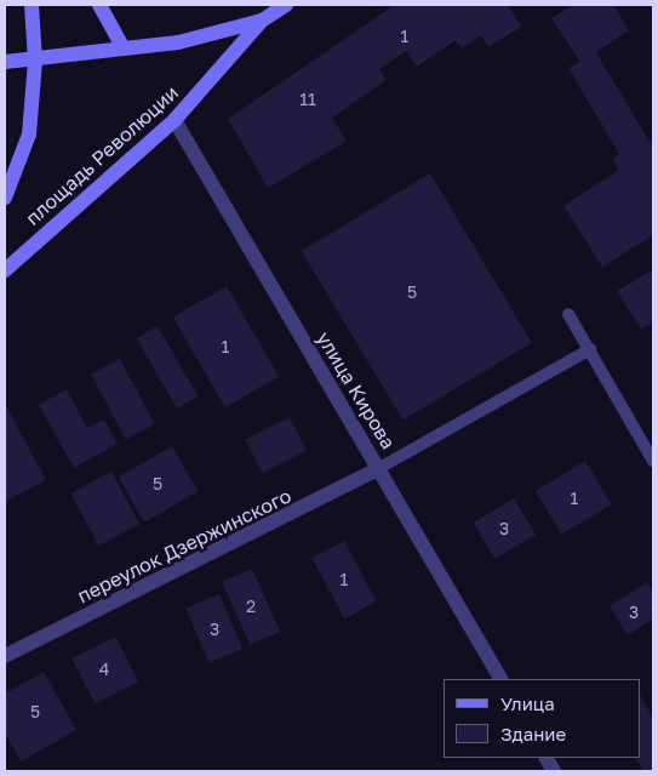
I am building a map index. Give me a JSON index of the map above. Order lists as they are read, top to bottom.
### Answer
{
  "streets": {
    "main road": ["площадь Революции"],
    "street": ["улица Кирова", "переулок Дзержинского"]
  },
  "crossings": [
    ["площадь Революции", "улица Кирова"],
    ["улица Кирова", "переулок Дзержинского"]
  ],
  "house_numbers": [
    "1",
    "11",
    "5",
    "1",
    "5",
    "1",
    "3",
    "1",
    "2",
    "3",
    "3",
    "4",
    "5"
  ],
  "legend": ["Улица", "Здание"]
}
